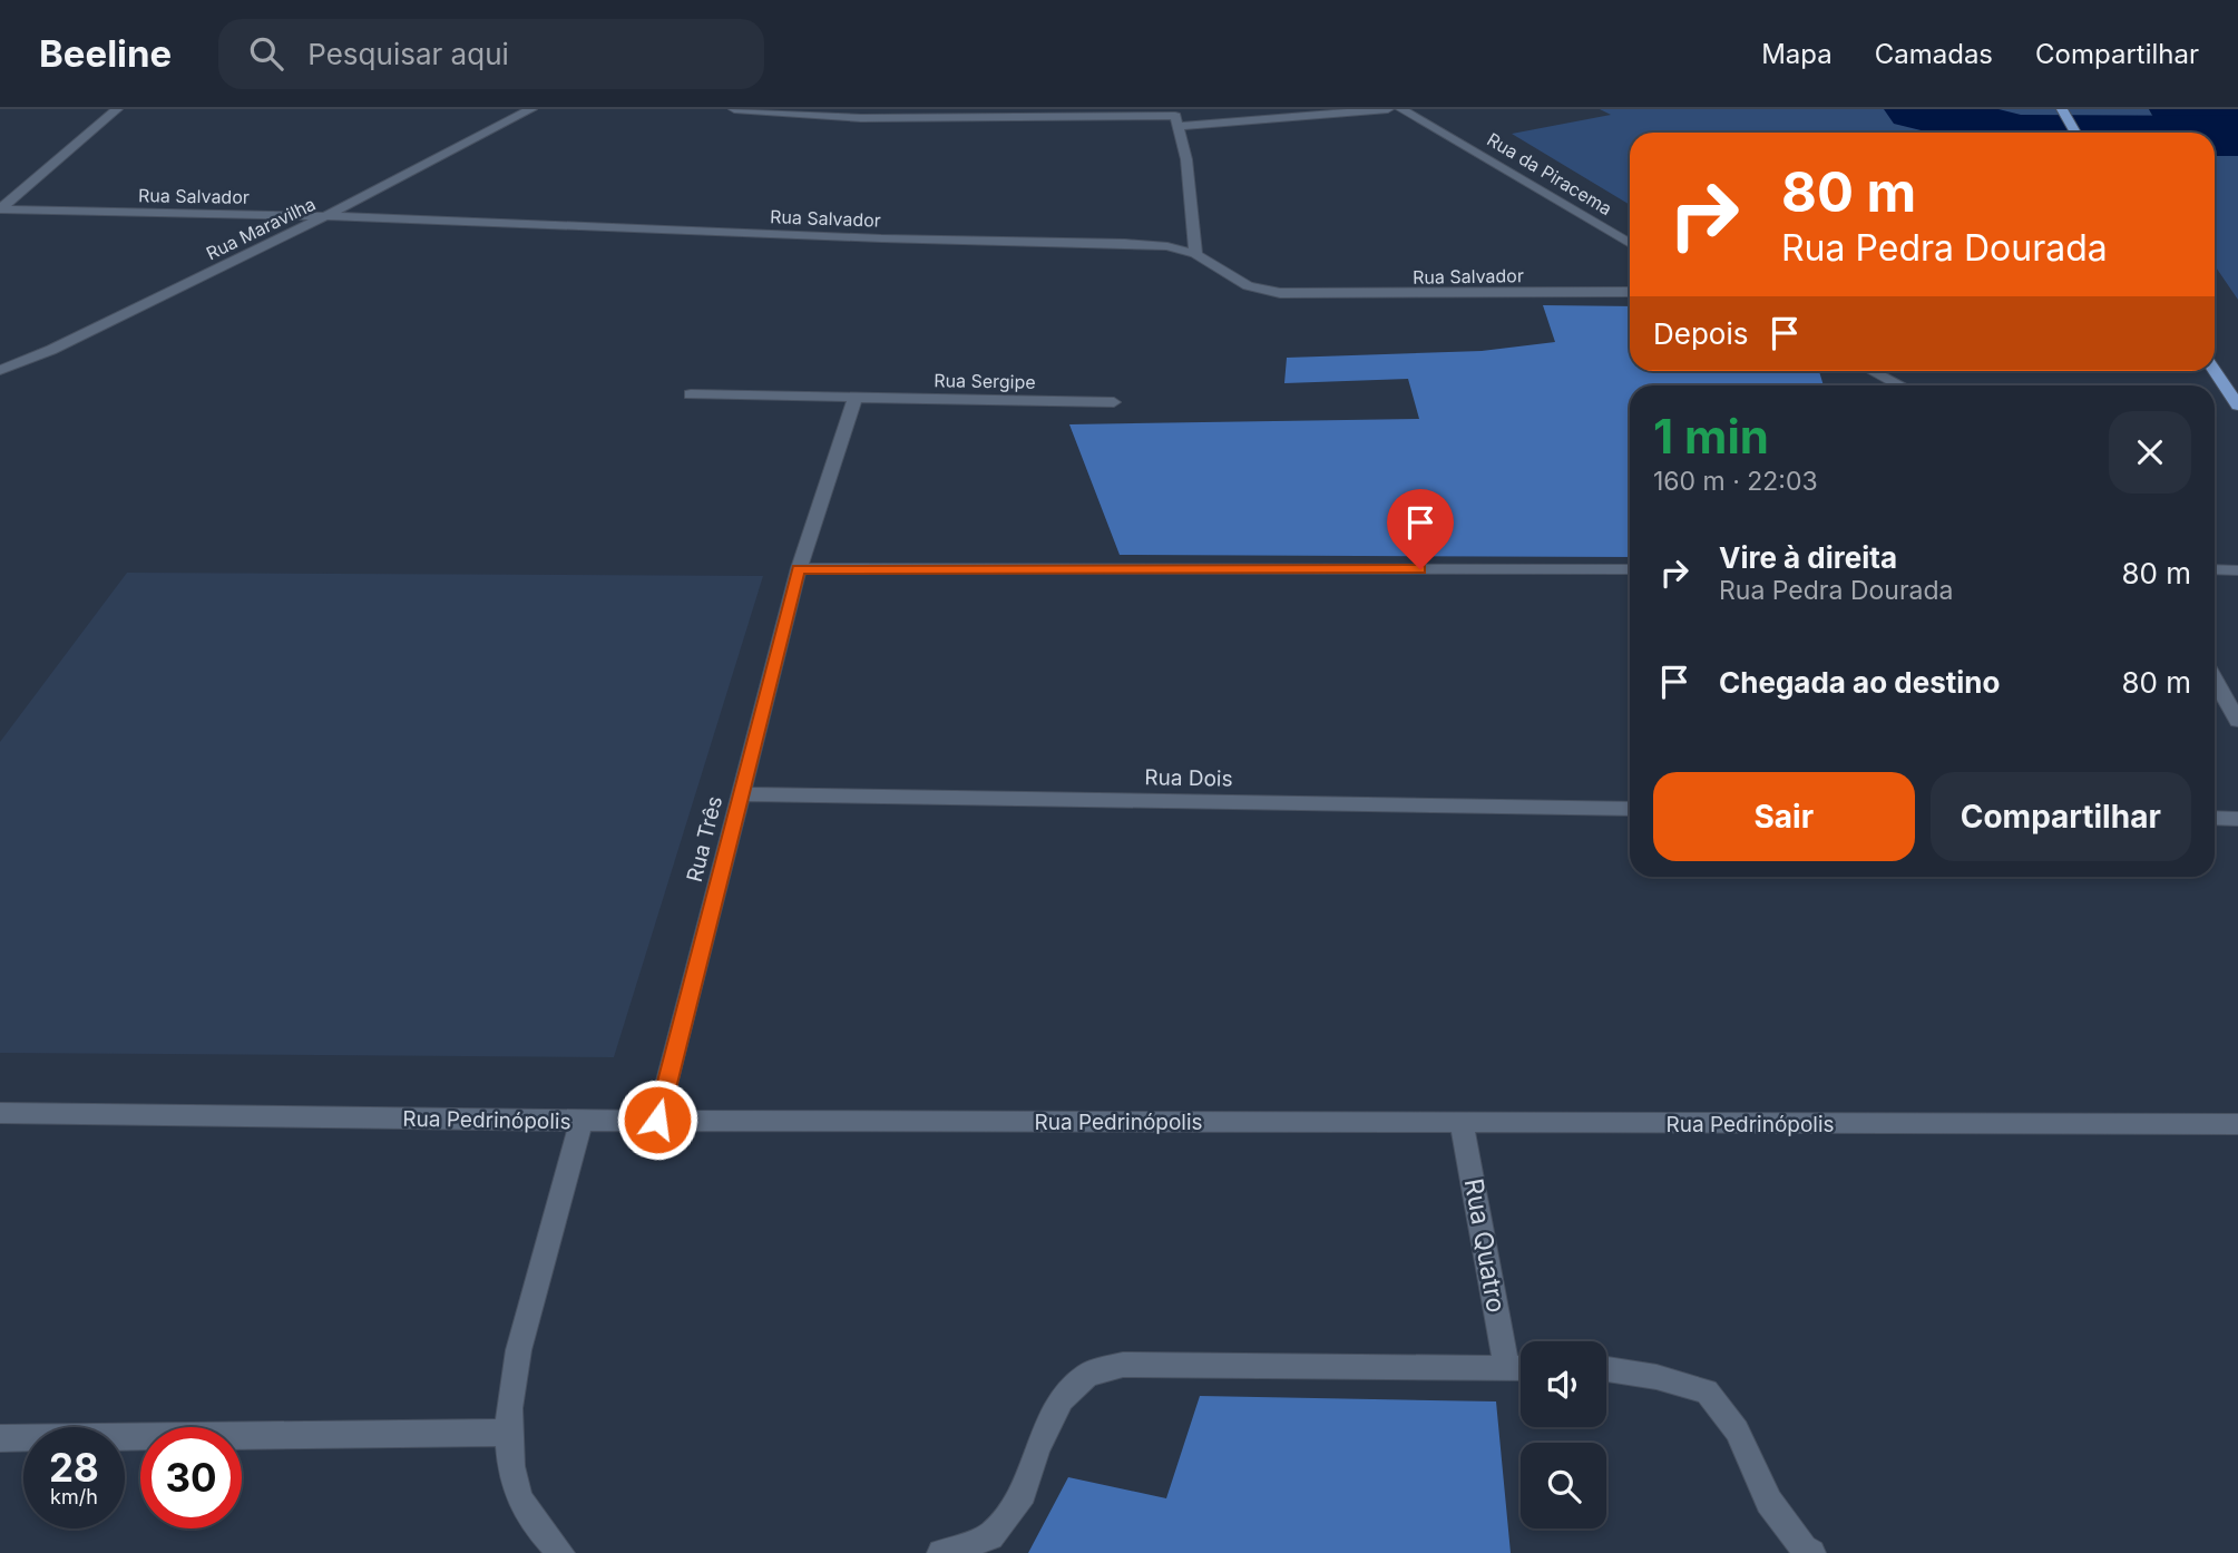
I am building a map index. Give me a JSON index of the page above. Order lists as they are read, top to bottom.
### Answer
{
  "streets": {
    "street": [
      "Rua da Piracema",
      "Rua Salvador",
      "Rua Maravilha",
      "Rua Sergipe",
      "Rua Dois",
      "Rua Três",
      "Rua Pedrinópolis",
      "Rua Quatro"
    ]
  },
  "crossings": [
    ["Rua Salvador", "Rua Maravilha"],
    ["Rua Dois", "Rua Três"],
    ["Rua Três", "Rua Pedrinópolis"],
    ["Rua Pedrinópolis", "Rua Quatro"]
  ],
  "page": {
    "header": "Beeline",
    "search": "Pesquisar aqui",
    "nav": ["Mapa", "Camadas", "Compartilhar"],
    "turn": ["80 m", "Rua Pedra Dourada"],
    "then": "Depois",
    "heading": ["1 min", "160 m · 22:03"],
    "list": [
      {
        "name": "Vire à direita",
        "note": "Rua Pedra Dourada",
        "value": "80 m"
      },
      {
        "name": "Chegada ao destino",
        "value": "80 m"
      }
    ],
    "buttons": ["Sair", "Compartilhar"],
    "speed": "28 km/h",
    "limit": "30"
  }
}
